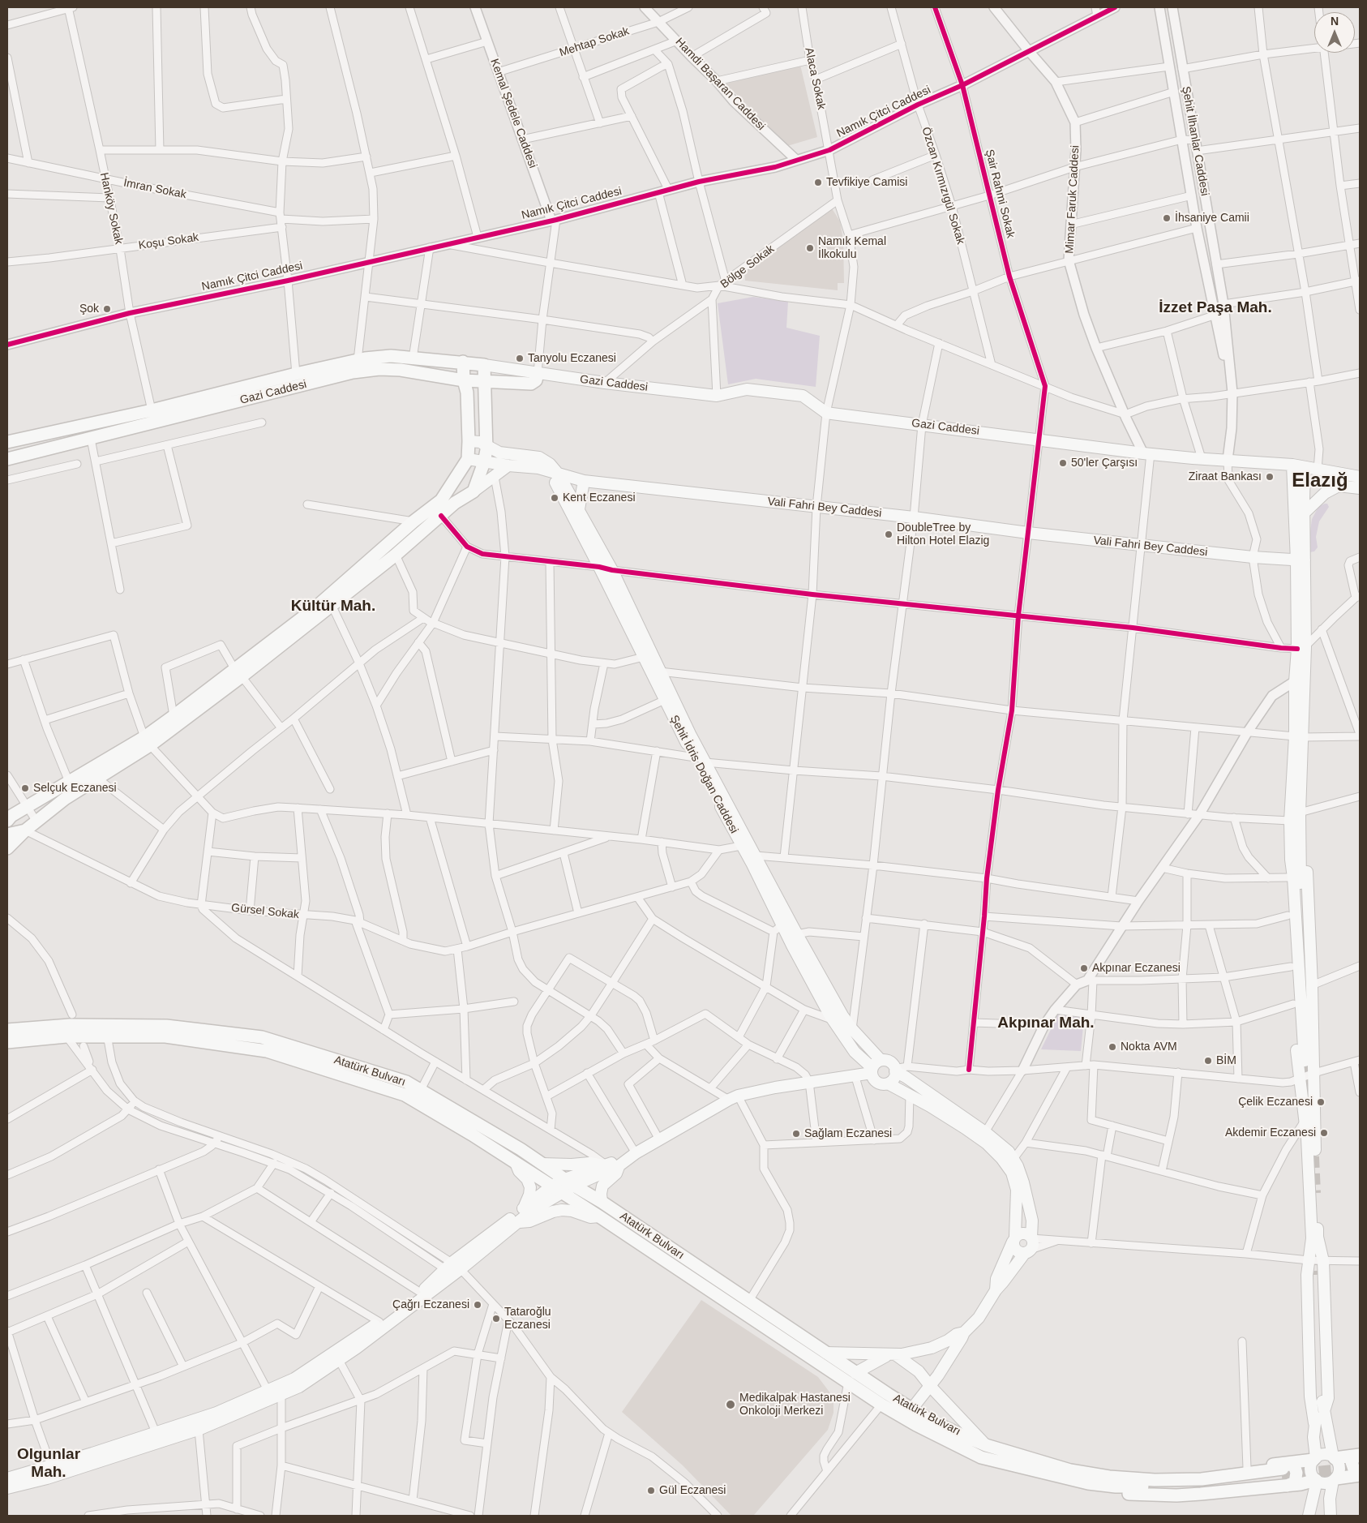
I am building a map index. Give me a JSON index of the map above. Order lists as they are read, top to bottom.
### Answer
{
  "streets": {
    "main road": [
      "Gazi Caddesi",
      "Vali Fahri Bey Caddesi",
      "Şehit İdris Doğan Caddesi",
      "Atatürk Bulvarı"
    ],
    "street": [
      "Mehtap Sokak",
      "Alaca Sokak",
      "Hamdi Başaran Caddesi",
      "Namık Çitci Caddesi",
      "Kemal Şedele Caddesi",
      "Şehit İlhanlar Caddesi",
      "Özcan Kırmızıgül Sokak",
      "İmran Sokak",
      "Şair Rahmi Sokak",
      "Mimar Faruk Caddesi",
      "Hanköy Sokak",
      "Koşu Sokak",
      "Bölge Sokak",
      "Gürsel Sokak"
    ]
  },
  "crossings": [
    ["Mehtap Sokak", "Hamdi Başaran Caddesi"],
    ["Mehtap Sokak", "Kemal Şedele Caddesi"],
    ["Alaca Sokak", "Namık Çitci Caddesi"],
    ["Alaca Sokak", "Bölge Sokak"],
    ["Alaca Sokak", "Gazi Caddesi"],
    ["Alaca Sokak", "Vali Fahri Bey Caddesi"],
    ["Hamdi Başaran Caddesi", "Namık Çitci Caddesi"],
    ["Namık Çitci Caddesi", "Kemal Şedele Caddesi"],
    ["Namık Çitci Caddesi", "Özcan Kırmızıgül Sokak"],
    ["Namık Çitci Caddesi", "Şair Rahmi Sokak"],
    ["Namık Çitci Caddesi", "Mimar Faruk Caddesi"],
    ["Namık Çitci Caddesi", "Hanköy Sokak"],
    ["İmran Sokak", "Hanköy Sokak"],
    ["Mimar Faruk Caddesi", "Gazi Caddesi"],
    ["Hanköy Sokak", "Koşu Sokak"],
    ["Hanköy Sokak", "Gazi Caddesi"],
    ["Bölge Sokak", "Gazi Caddesi"],
    ["Vali Fahri Bey Caddesi", "Şehit İdris Doğan Caddesi"]
  ],
  "districts": [
    "İzzet Paşa Mah.",
    "Elazığ",
    "Kültür Mah.",
    "Akpınar Mah.",
    "Olgunlar Mah."
  ],
  "places": [
    "Tevfikiye Camisi",
    "İhsaniye Camii",
    "Namık Kemal İlkokulu",
    "Şok",
    "Tanyolu Eczanesi",
    "50'ler Çarşısı",
    "Ziraat Bankası",
    "Kent Eczanesi",
    "DoubleTree by Hilton Hotel Elazig",
    "Selçuk Eczanesi",
    "Akpınar Eczanesi",
    "Nokta AVM",
    "BİM",
    "Çelik Eczanesi",
    "Akdemir Eczanesi",
    "Sağlam Eczanesi",
    "Çağrı Eczanesi",
    "Tataroğlu Eczanesi",
    "Medikalpak Hastanesi Onkoloji Merkezi",
    "Gül Eczanesi"
  ],
  "north": "top"
}
